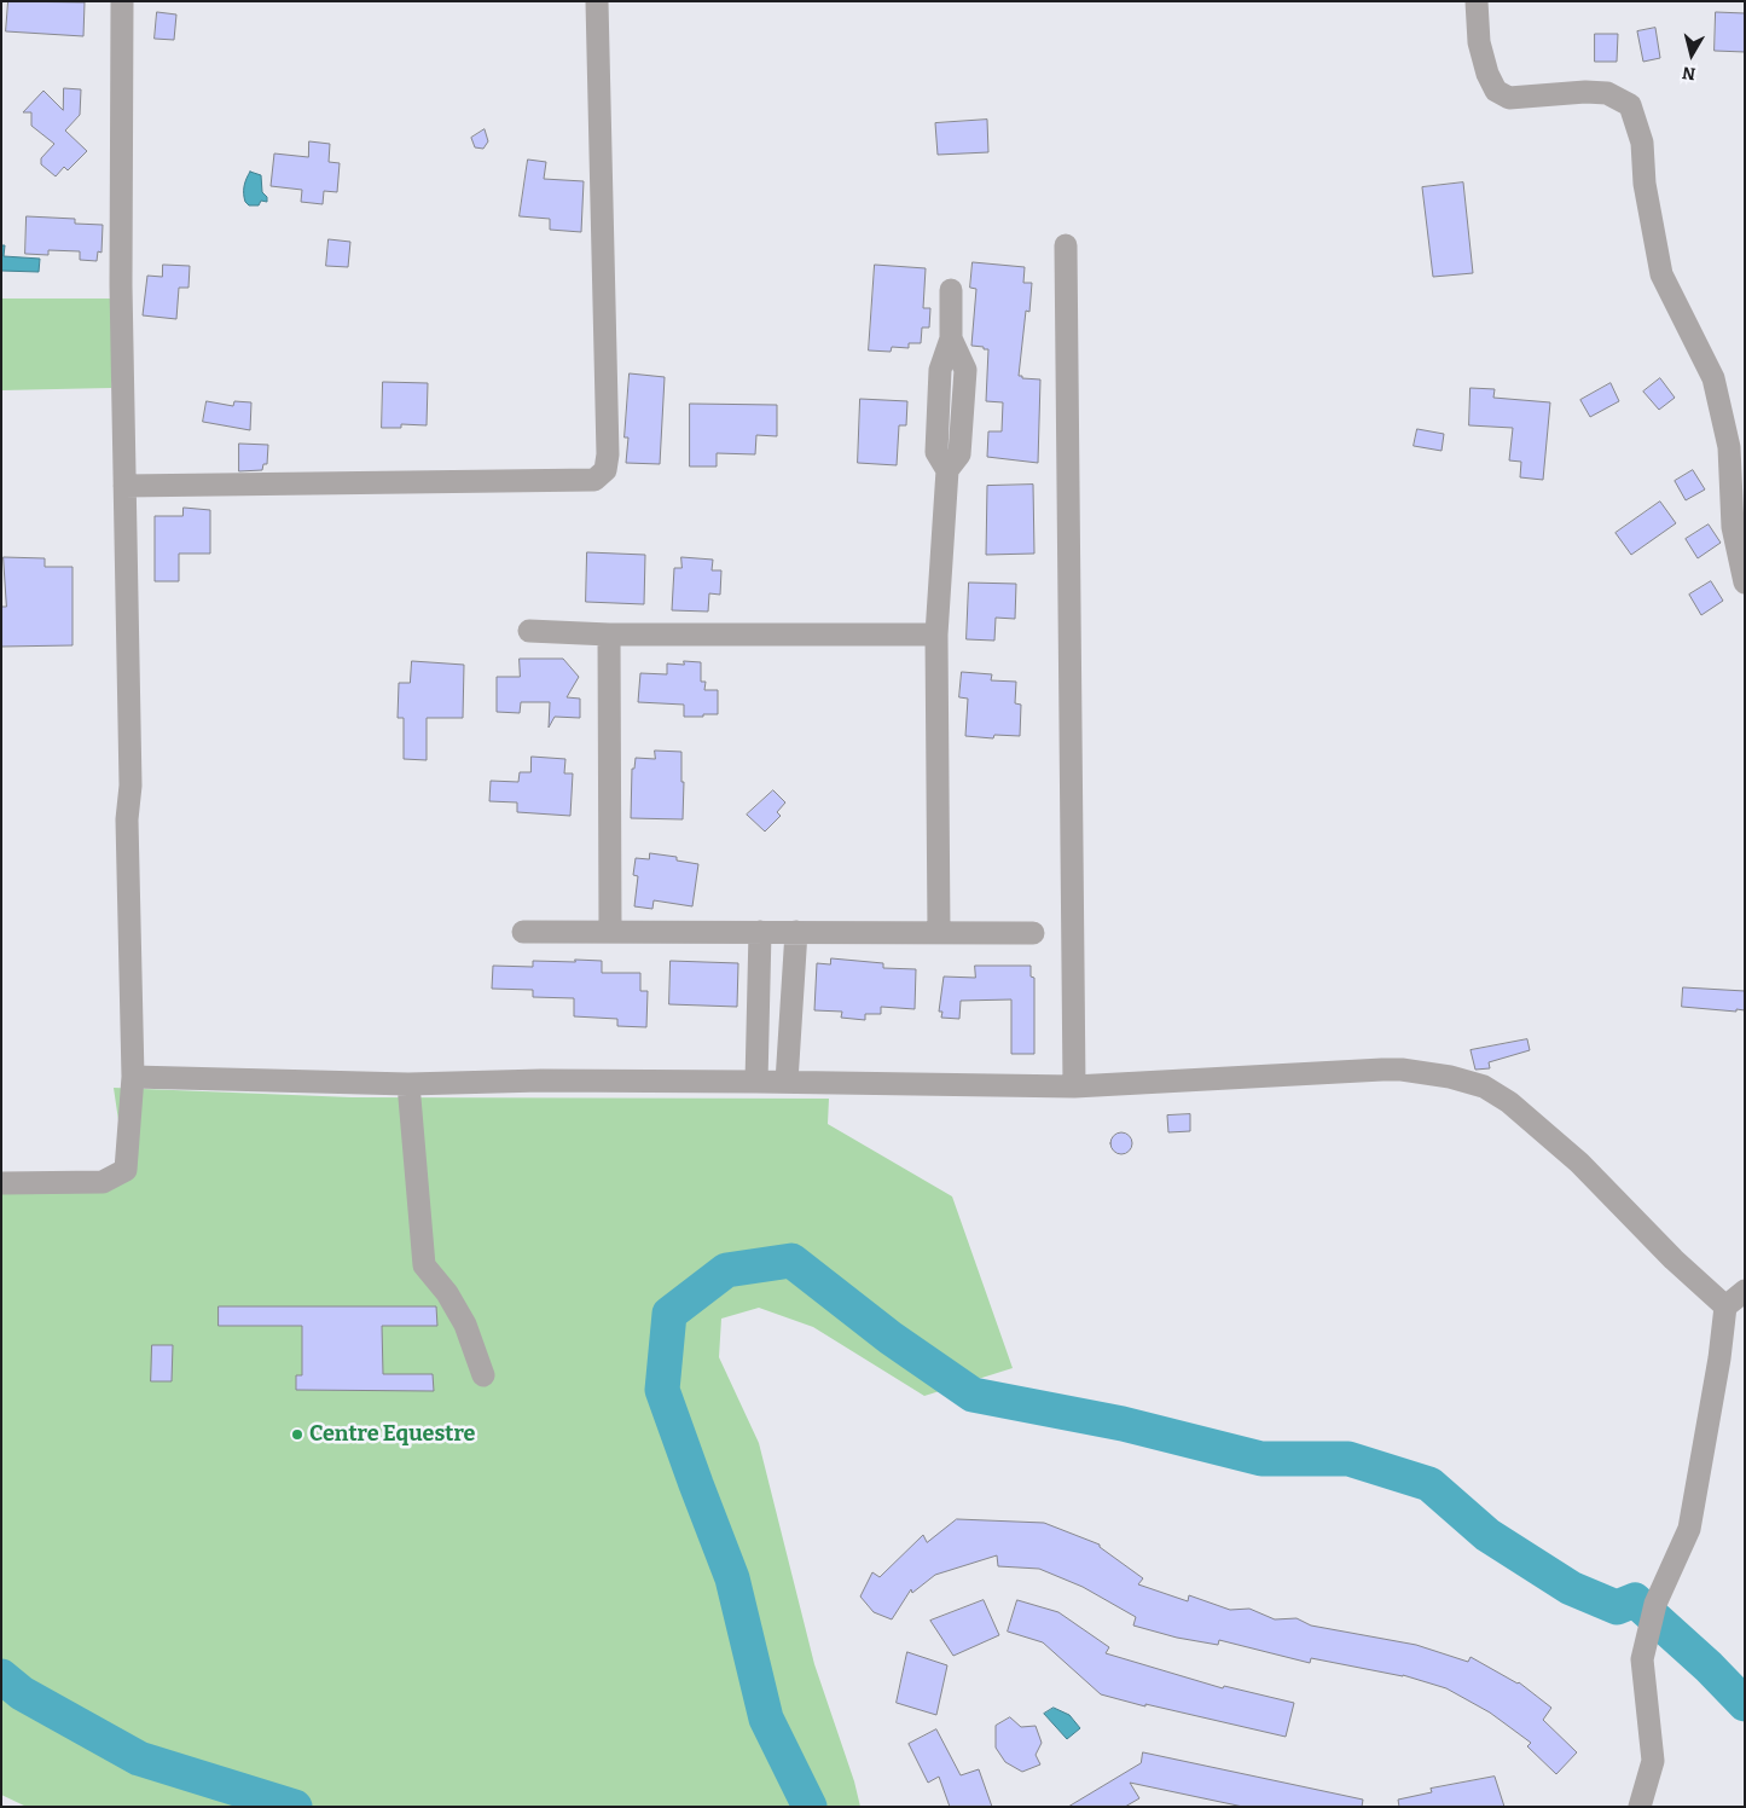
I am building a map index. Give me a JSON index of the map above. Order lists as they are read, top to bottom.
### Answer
{
  "places": ["Centre Equestre"],
  "north": "bottom"
}
